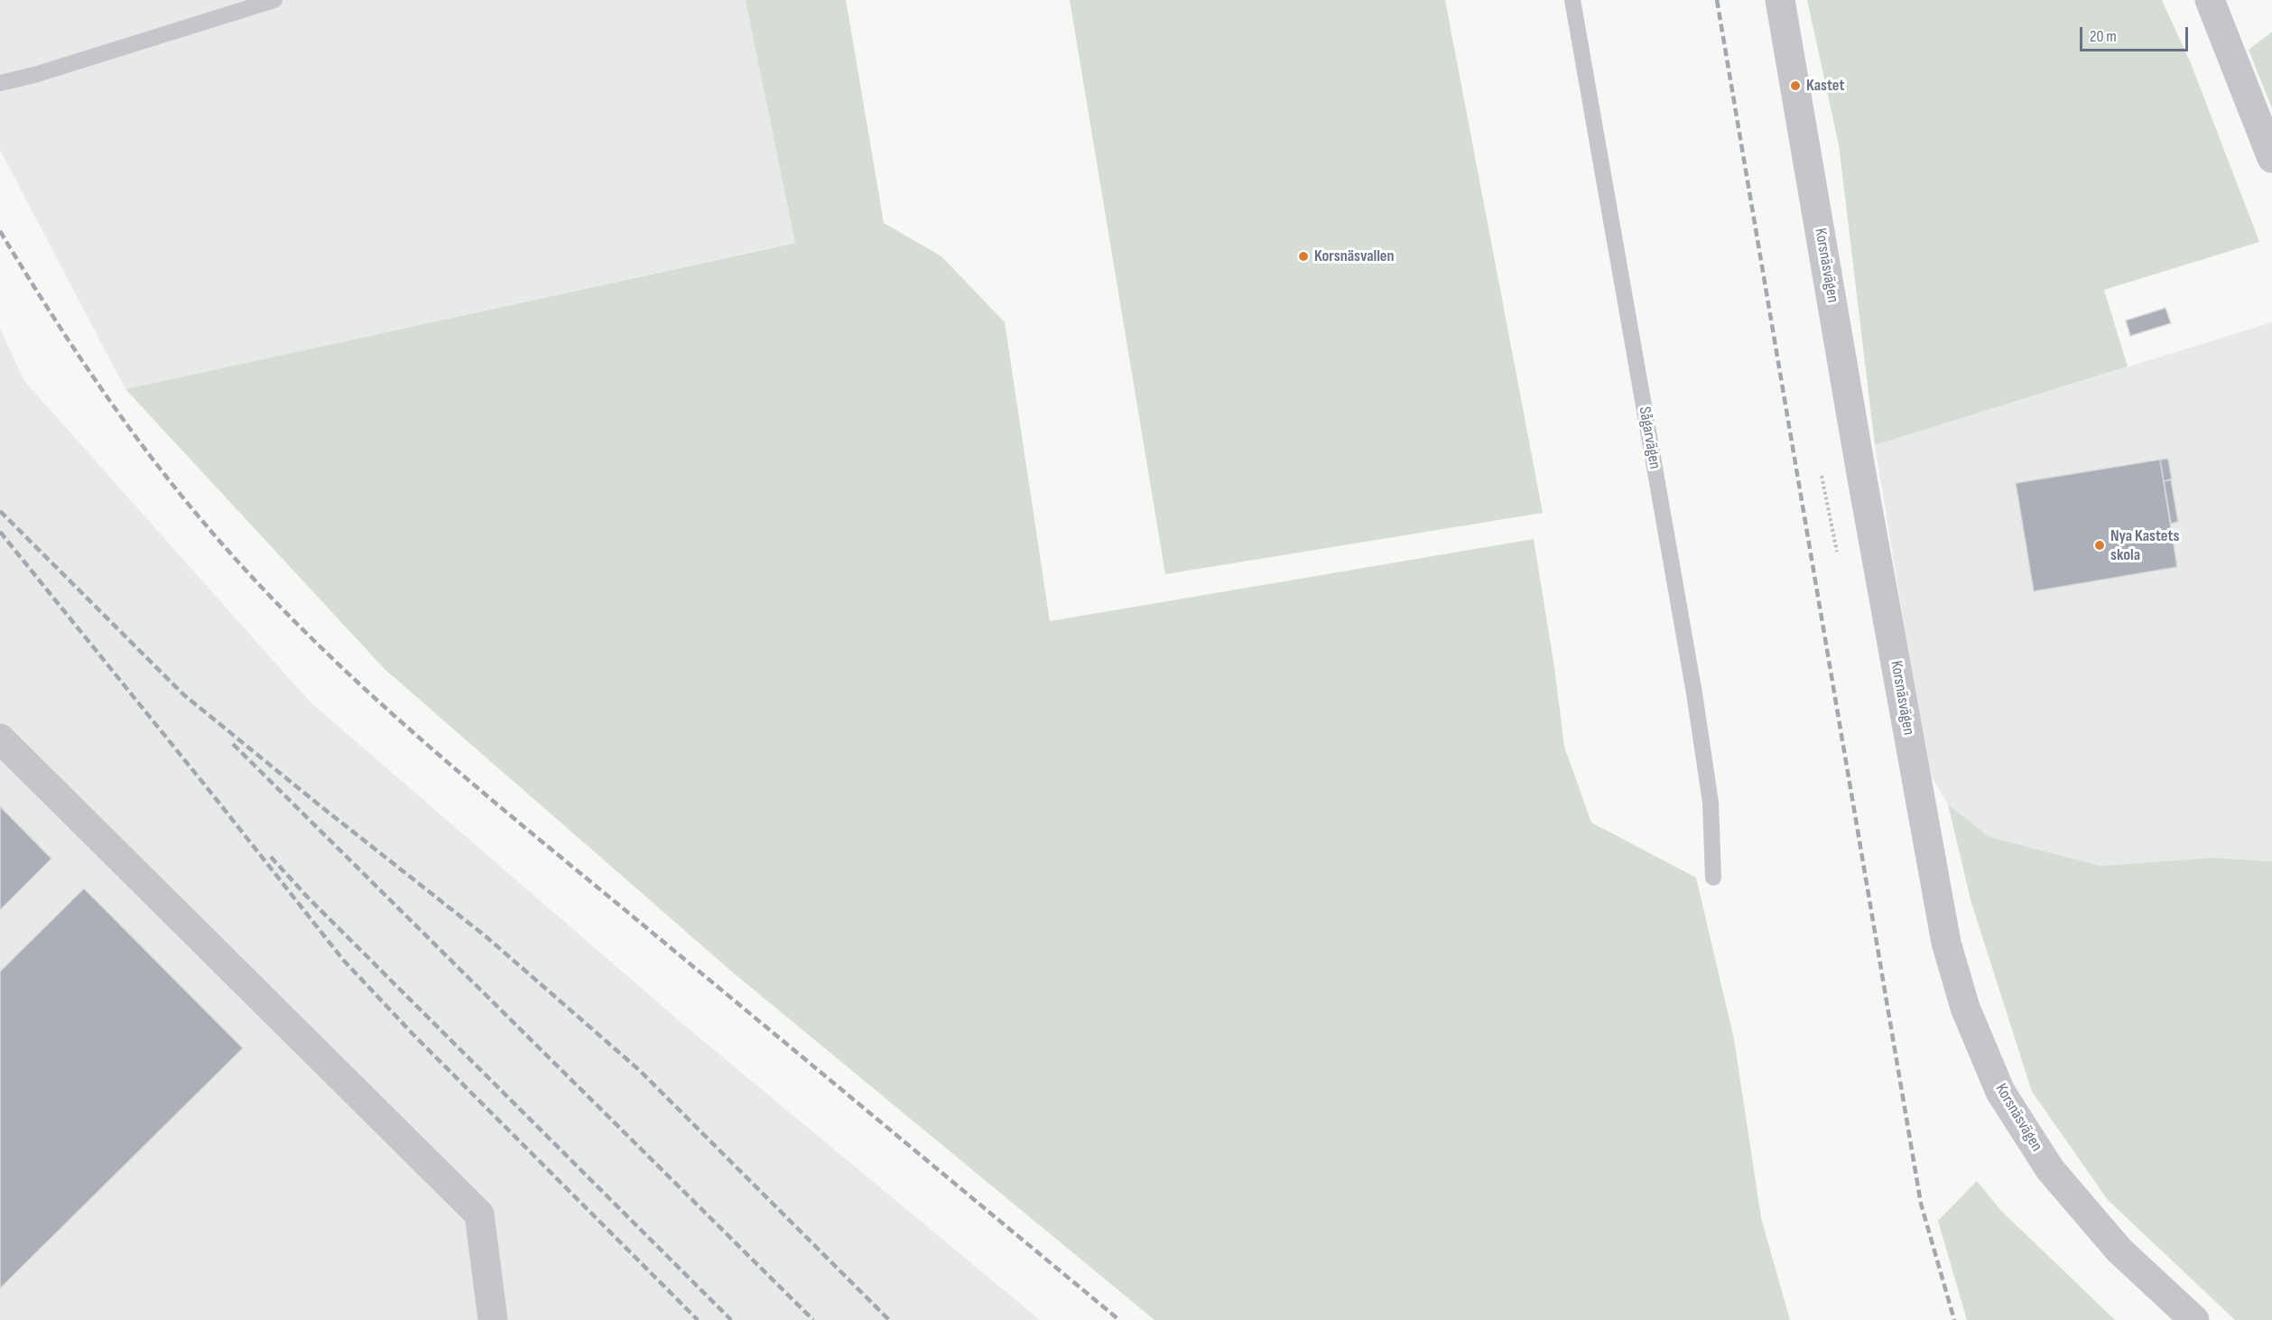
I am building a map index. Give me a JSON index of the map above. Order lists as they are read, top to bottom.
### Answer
{
  "streets": {
    "street": ["Korsnäsvägen"],
    "lane": ["Sågarvägen"]
  },
  "places": ["Kastet", "Korsnäsvallen", "Nya Kastets skola"],
  "scale_bar": "20 m"
}
